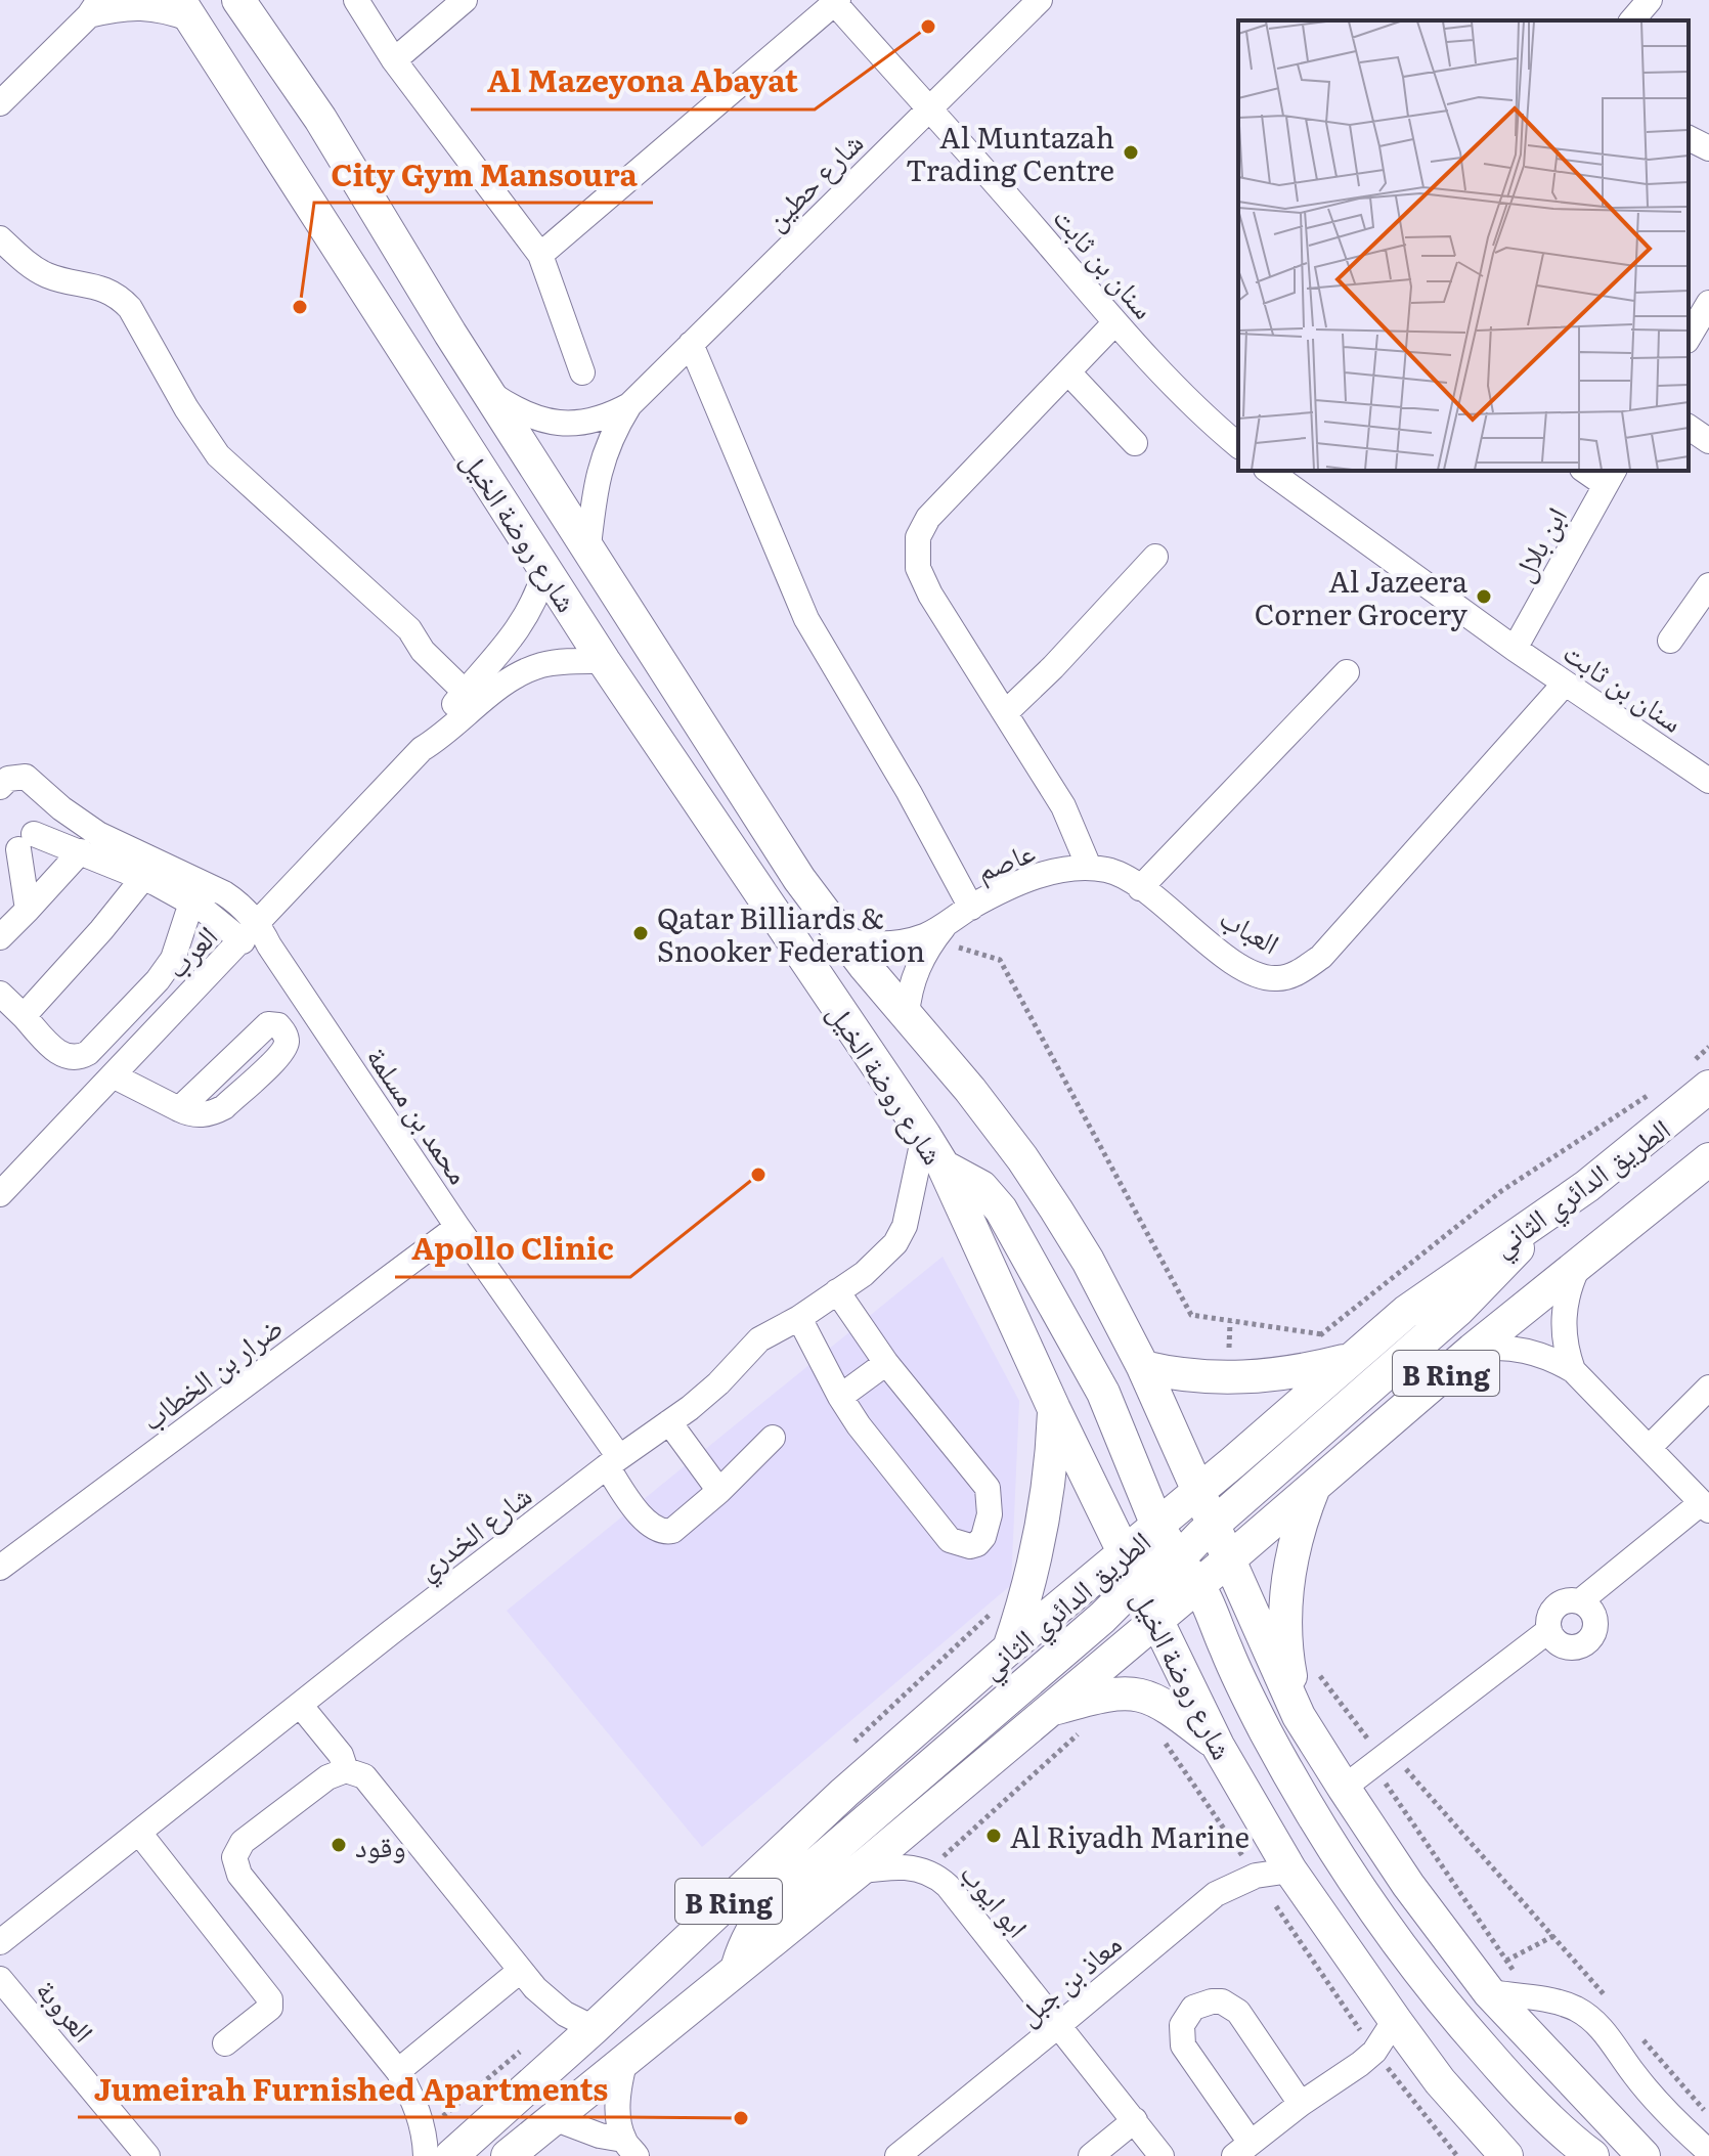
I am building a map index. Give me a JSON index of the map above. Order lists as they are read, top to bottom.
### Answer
{
  "streets": {
    "main road": ["شارع روضة الخيل", "الطريق الدائري الثاني", "B Ring"],
    "street": [
      "شارع حطين",
      "سنان بن ثابت",
      "ابن بلال",
      "عاصم",
      "العباب",
      "العرب",
      "محمد بن مسلمة",
      "ضرار بن الخطاب",
      "شارع الخدري",
      "ابو ايوب",
      "معاذ بن جبل",
      "العروبة"
    ]
  },
  "crossings": [
    ["شارع حطين", "سنان بن ثابت"],
    ["شارع حطين", "شارع روضة الخيل"],
    ["سنان بن ثابت", "ابن بلال"],
    ["سنان بن ثابت", "العباب"],
    ["شارع روضة الخيل", "عاصم"],
    ["شارع روضة الخيل", "العرب"],
    ["شارع روضة الخيل", "الطريق الدائري الثاني"],
    ["شارع روضة الخيل", "شارع الخدري"],
    ["شارع روضة الخيل", "معاذ بن جبل"],
    ["عاصم", "العباب"],
    ["العرب", "محمد بن مسلمة"],
    ["محمد بن مسلمة", "ضرار بن الخطاب"],
    ["محمد بن مسلمة", "شارع الخدري"],
    ["الطريق الدائري الثاني", "ابو ايوب"],
    ["ابو ايوب", "معاذ بن جبل"]
  ],
  "places": [
    "Al Mazeyona Abayat",
    "Al Muntazah Trading Centre",
    "City Gym Mansoura",
    "Al Jazeera Corner Grocery",
    "Qatar Billiards & Snooker Federation",
    "Apollo Clinic",
    "Al Riyadh Marine",
    "وقود",
    "Jumeirah Furnished Apartments"
  ]
}
